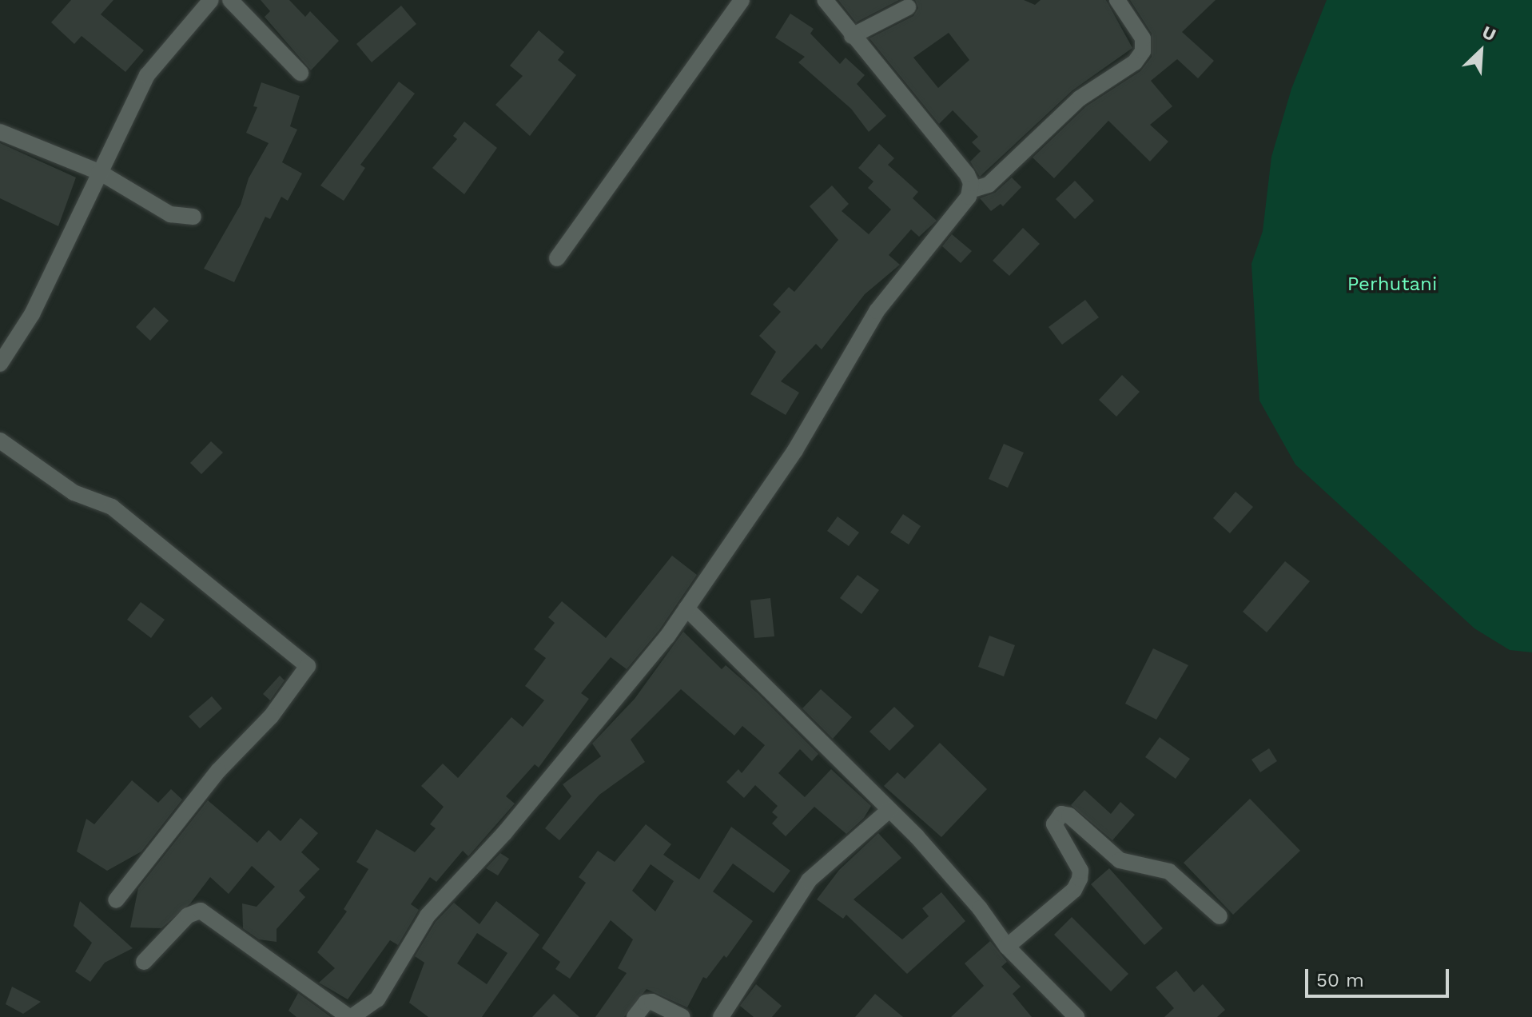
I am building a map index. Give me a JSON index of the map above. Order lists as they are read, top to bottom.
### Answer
{
  "parks": ["Perhutani"],
  "scale_bar": "50 m",
  "north": "top right"
}
